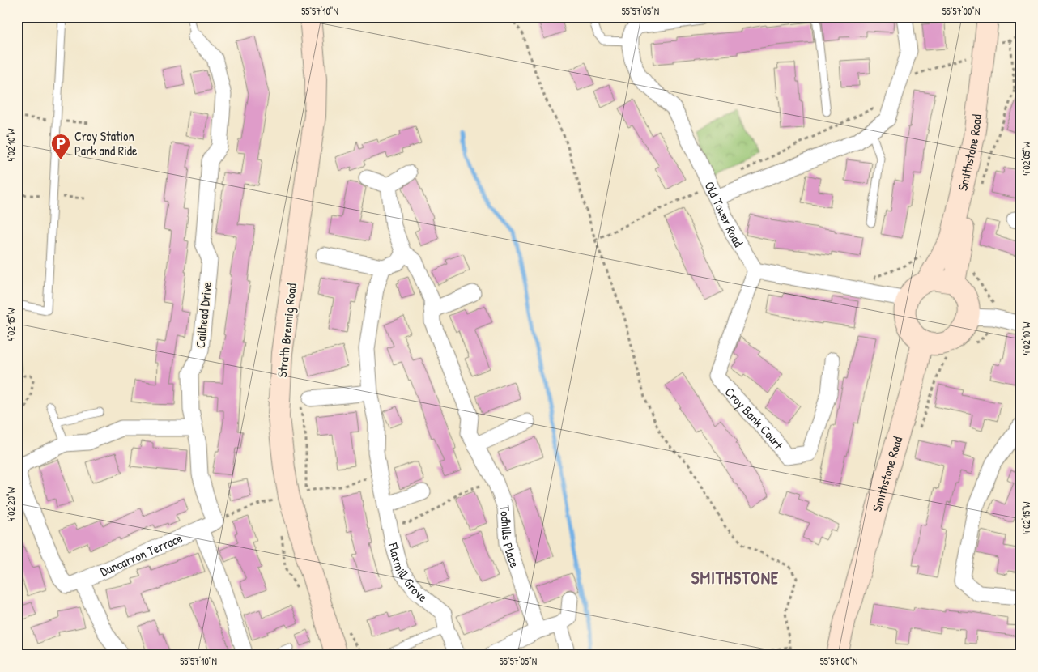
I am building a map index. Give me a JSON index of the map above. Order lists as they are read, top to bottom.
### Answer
{
  "streets": {
    "street": [
      "Smithstone Road",
      "Old Tower Road",
      "Cailhead Drive",
      "Strath Brennig Road",
      "Croy Bank Court",
      "Todhills Place",
      "Duncarron Terrace",
      "Flaxmill Grove"
    ]
  },
  "crossings": [
    ["Old Tower Road", "Croy Bank Court"]
  ],
  "districts": ["SMITHSTONE"],
  "places": {
    "parking": ["Croy Station Park and Ride"]
  },
  "coordinates": [
    "55°57'10\"N",
    "55°57'05\"N",
    "55°57'00\"N",
    "4°02'10\"W",
    "4°02'05\"W",
    "4°02'15\"W",
    "4°02'20\"W"
  ]
}
